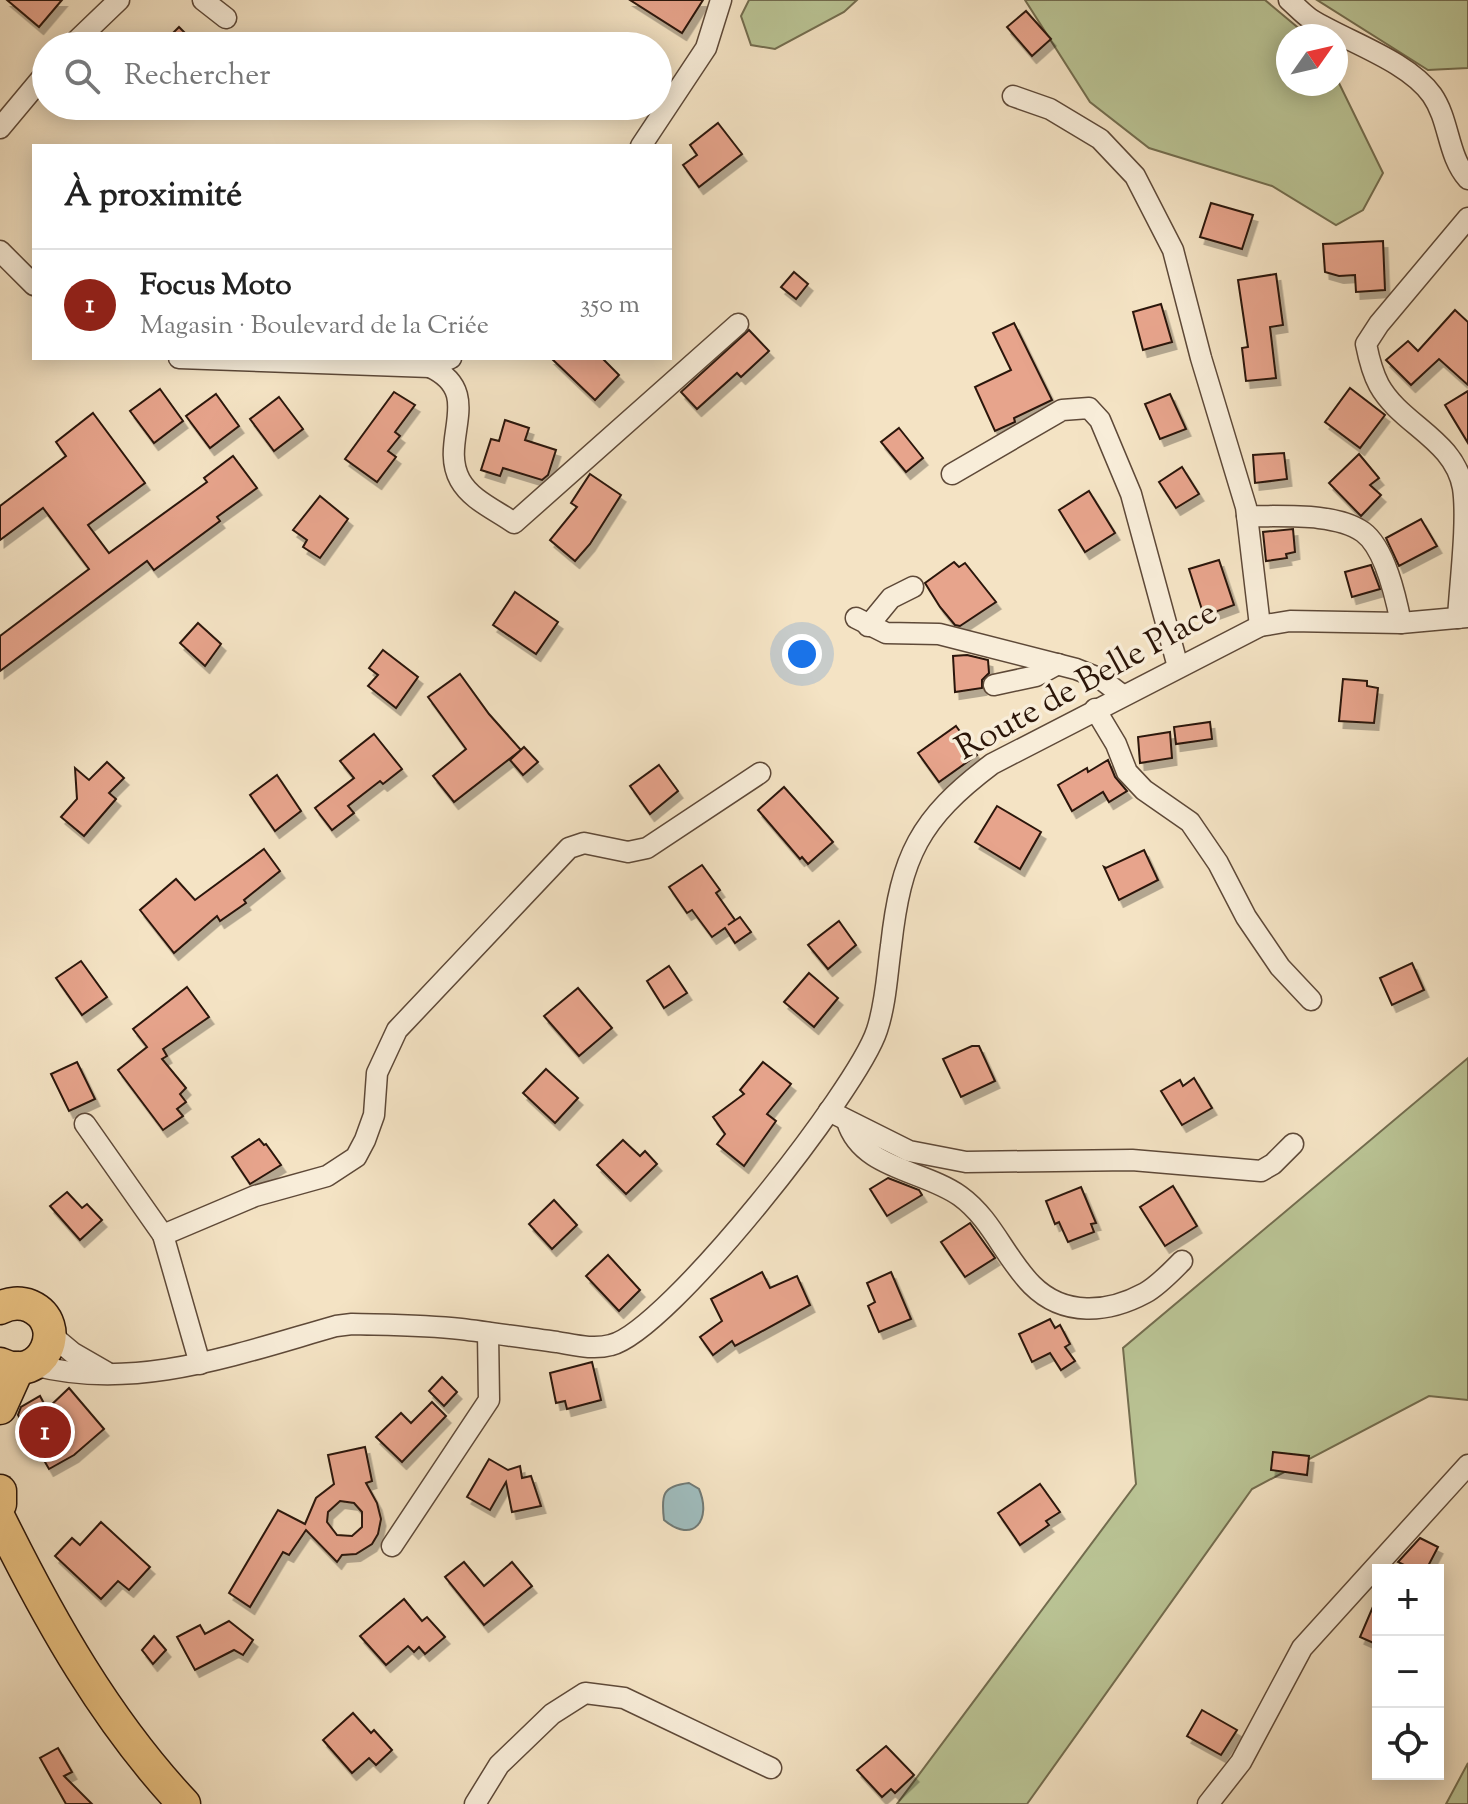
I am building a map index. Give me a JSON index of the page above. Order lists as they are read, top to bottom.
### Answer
{
  "streets": {
    "street": ["Route de Belle Place"]
  },
  "north": "top right",
  "page": {
    "search": "Rechercher",
    "heading": "À proximité",
    "list": [
      {
        "mark": "1",
        "name": "Focus Moto",
        "note": "Magasin · Boulevard de la Criée",
        "value": "350 m"
      }
    ],
    "pins": "1",
    "map_buttons": ["+", "−"]
  }
}
